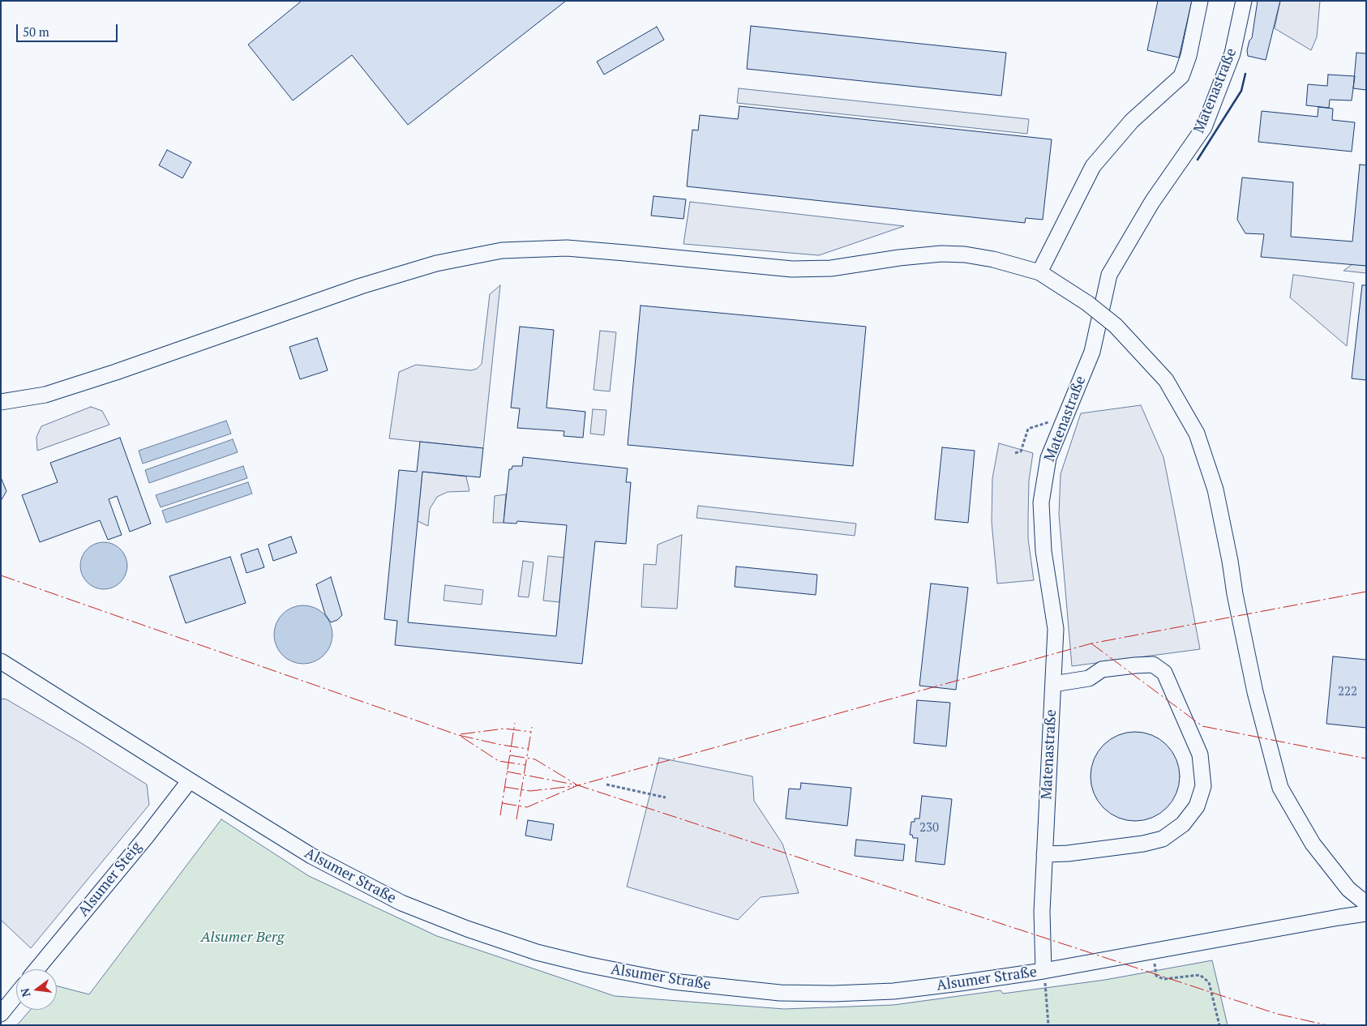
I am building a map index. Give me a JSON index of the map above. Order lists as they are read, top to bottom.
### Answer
{
  "streets": {
    "street": ["Matenastraße", "Alsumer Straße", "Alsumer Steig"]
  },
  "crossings": [
    ["Matenastraße", "Alsumer Straße"],
    ["Alsumer Straße", "Alsumer Steig"]
  ],
  "parks": ["Alsumer Berg"],
  "house_numbers": ["222", "230"],
  "scale_bar": "50 m",
  "north": "left"
}
